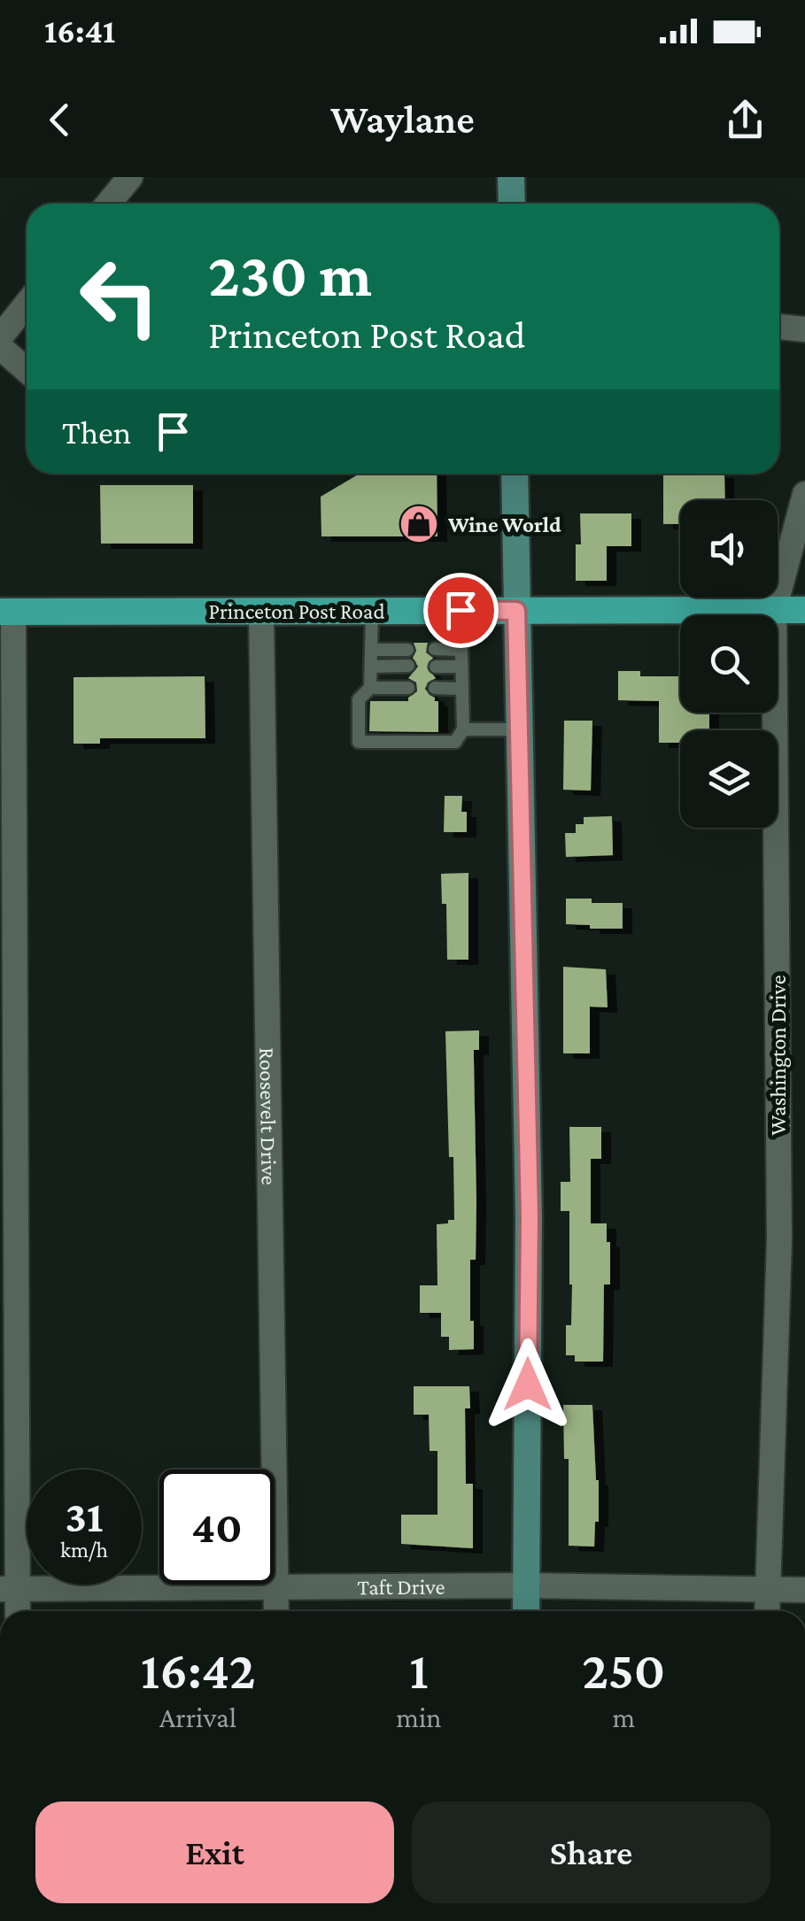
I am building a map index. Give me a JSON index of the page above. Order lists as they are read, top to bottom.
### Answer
{
  "streets": {
    "main road": ["Princeton Post Road"],
    "street": ["Washington Drive", "Roosevelt Drive", "Taft Drive"]
  },
  "crossings": [
    ["Princeton Post Road", "Washington Drive"],
    ["Princeton Post Road", "Roosevelt Drive"],
    ["Washington Drive", "Taft Drive"],
    ["Roosevelt Drive", "Taft Drive"]
  ],
  "places": {
    "shop": ["Wine World"]
  },
  "page": {
    "status": "16:41",
    "header": "Waylane",
    "turn": ["230 m", "Princeton Post Road"],
    "then": "Then",
    "speed": "31 km/h",
    "limit": "40",
    "eta": [
      "16:42",
      "Arrival",
      "1",
      "min",
      "250",
      "m"
    ],
    "buttons": ["Exit", "Share"]
  }
}
